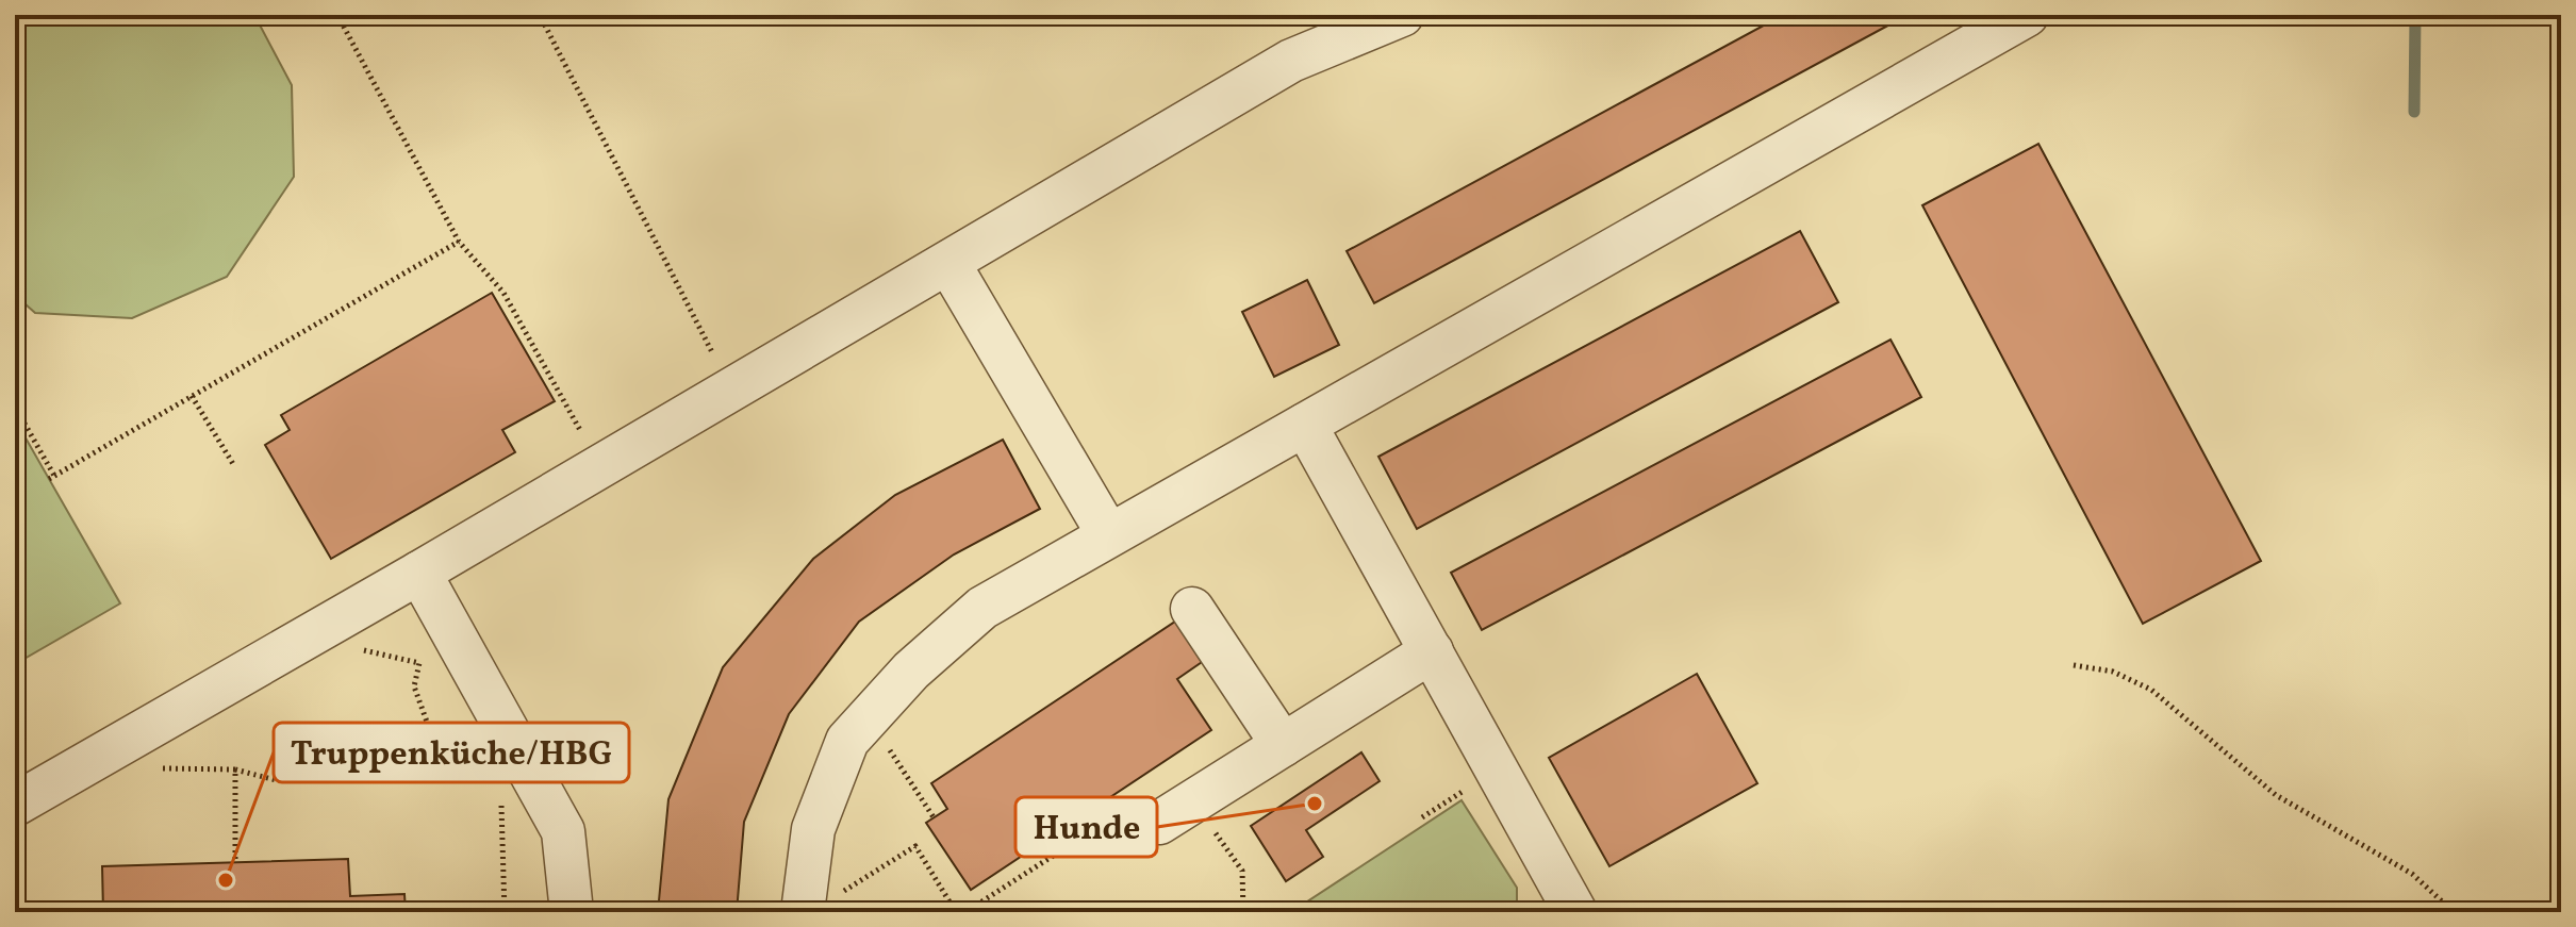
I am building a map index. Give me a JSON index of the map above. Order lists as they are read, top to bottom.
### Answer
{
  "places": ["Hunde", "Truppenküche/HBG"]
}
